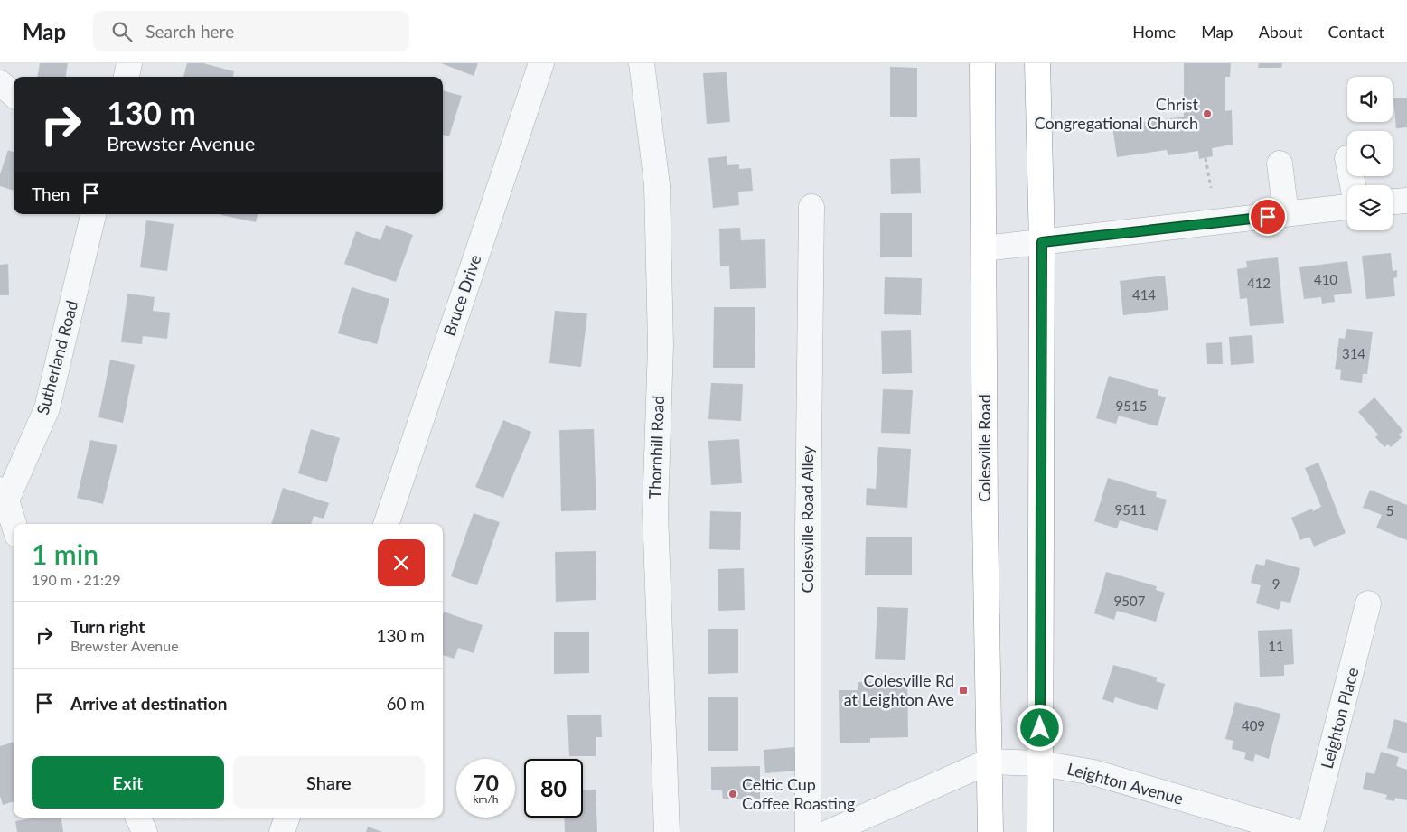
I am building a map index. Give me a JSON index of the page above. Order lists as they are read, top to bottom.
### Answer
{
  "streets": {
    "highway": ["Colesville Road"],
    "street": [
      "Bruce Drive",
      "Sutherland Road",
      "Thornhill Road",
      "Colesville Road Alley",
      "Leighton Place",
      "Leighton Avenue"
    ]
  },
  "crossings": [
    ["Colesville Road", "Leighton Avenue"]
  ],
  "places": {
    "other": ["Christ Congregational Church", "Celtic Cup Coffee Roasting"],
    "transit": ["Colesville Rd at Leighton Ave"]
  },
  "house_numbers": [
    "410",
    "412",
    "414",
    "314",
    "9515",
    "9511",
    "5",
    "9",
    "9507",
    "11",
    "409"
  ],
  "page": {
    "header": "Map",
    "search": "Search here",
    "nav": [
      "Home",
      "Map",
      "About",
      "Contact"
    ],
    "turn": ["130 m", "Brewster Avenue"],
    "then": "Then",
    "heading": ["1 min", "190 m · 21:29"],
    "list": [
      {
        "name": "Turn right",
        "note": "Brewster Avenue",
        "value": "130 m"
      },
      {
        "name": "Arrive at destination",
        "value": "60 m"
      }
    ],
    "buttons": ["Exit", "Share"],
    "speed": "70 km/h",
    "limit": "80"
  }
}
